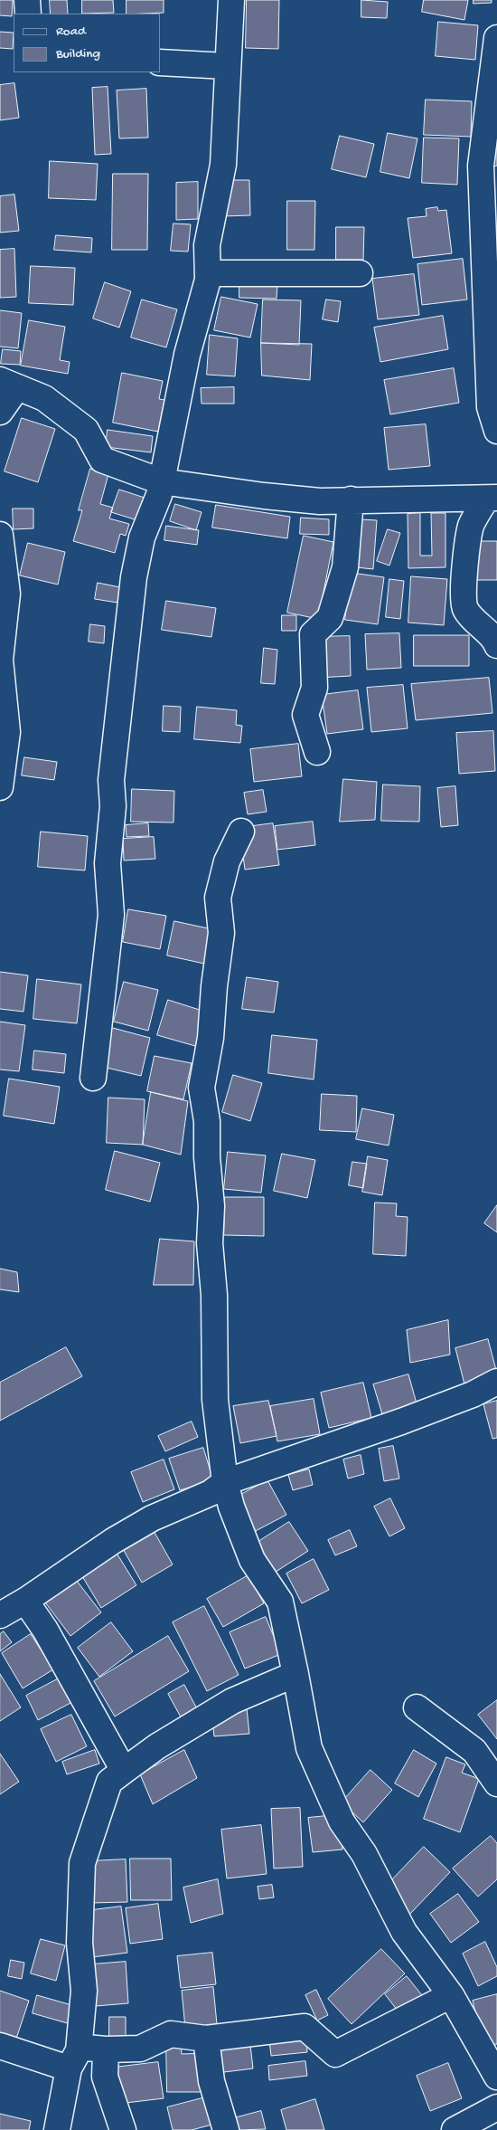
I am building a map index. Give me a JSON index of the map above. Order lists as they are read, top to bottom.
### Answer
{
  "legend": ["Road", "Building"]
}
